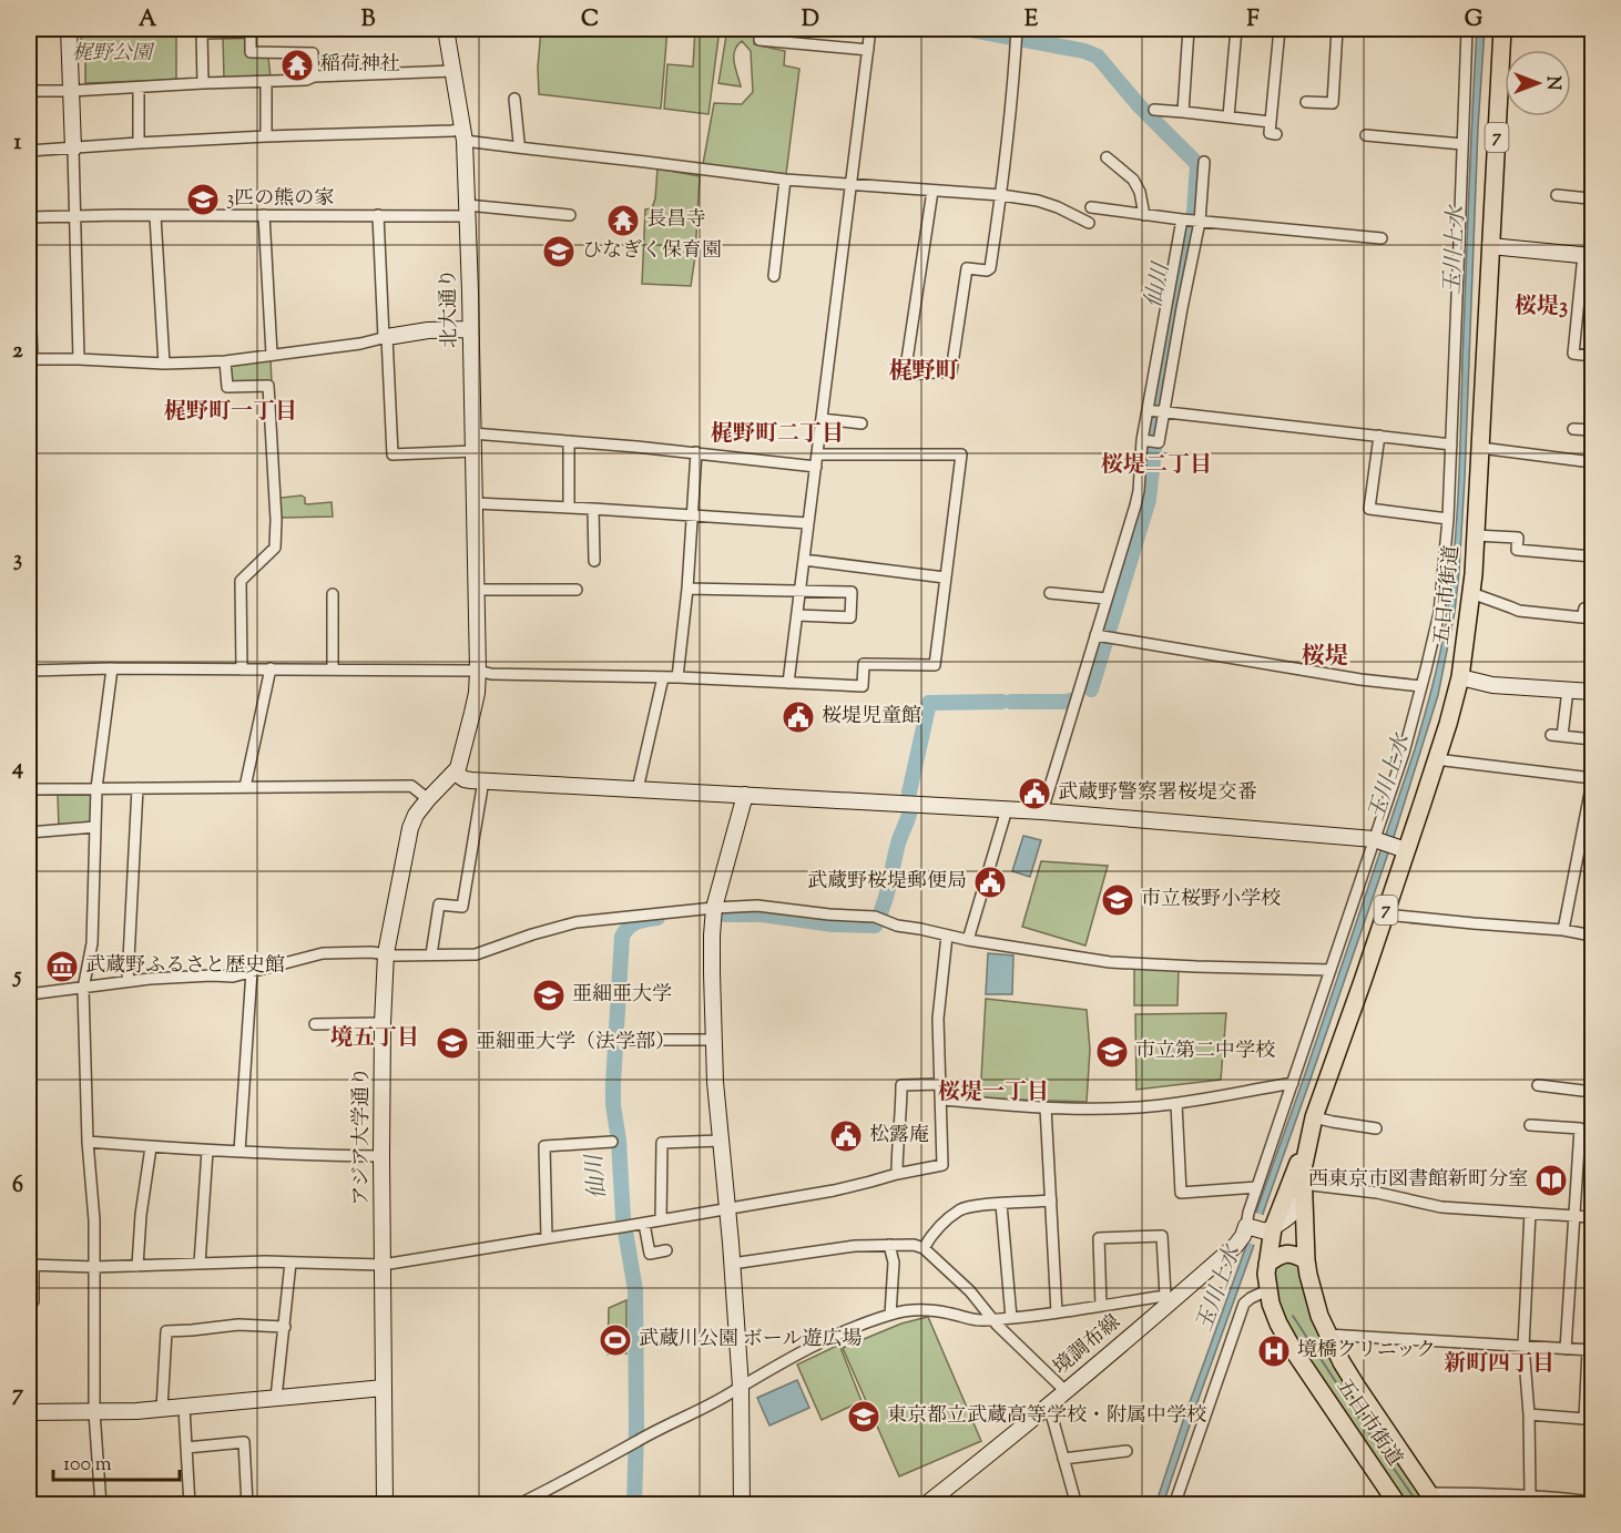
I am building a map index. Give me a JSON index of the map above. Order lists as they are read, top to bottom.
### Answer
{
  "streets": {
    "main road": ["7", "五日市街道"],
    "street": ["北大通り", "アジア大学通り", "境調布線"]
  },
  "crossings": [
    ["北大通り", "アジア大学通り"]
  ],
  "districts": [
    "桜堤3",
    "梶野町",
    "梶野町一丁目",
    "梶野町二丁目",
    "桜堤二丁目",
    "桜堤",
    "境五丁目",
    "桜堤一丁目",
    "新町四丁目"
  ],
  "water": ["玉川上水", "仙川"],
  "parks": ["梶野公園"],
  "places": {
    "temple": ["稲荷神社", "長昌寺"],
    "school or university": [
      "3匹の熊の家",
      "ひなぎく保育園",
      "市立桜野小学校",
      "亜細亜大学",
      "亜細亜大学（法学部）",
      "市立第二中学校",
      "東京都立武蔵高等学校・附属中学校"
    ],
    "public building": [
      "桜堤児童館",
      "武蔵野警察署桜堤交番",
      "武蔵野桜堤郵便局",
      "松露庵"
    ],
    "museum": ["武蔵野ふるさと歴史館"],
    "library": ["西東京市図書館新町分室"],
    "sports": ["武蔵川公園 ボール遊広場"],
    "hospital": ["境橋クリニック"]
  },
  "scale_bar": "100 m",
  "north": "right",
  "grid": {
    "columns": [
      "A",
      "B",
      "C",
      "D",
      "E",
      "F",
      "G"
    ],
    "rows": [
      "1",
      "2",
      "3",
      "4",
      "5",
      "6",
      "7"
    ]
  }
}
